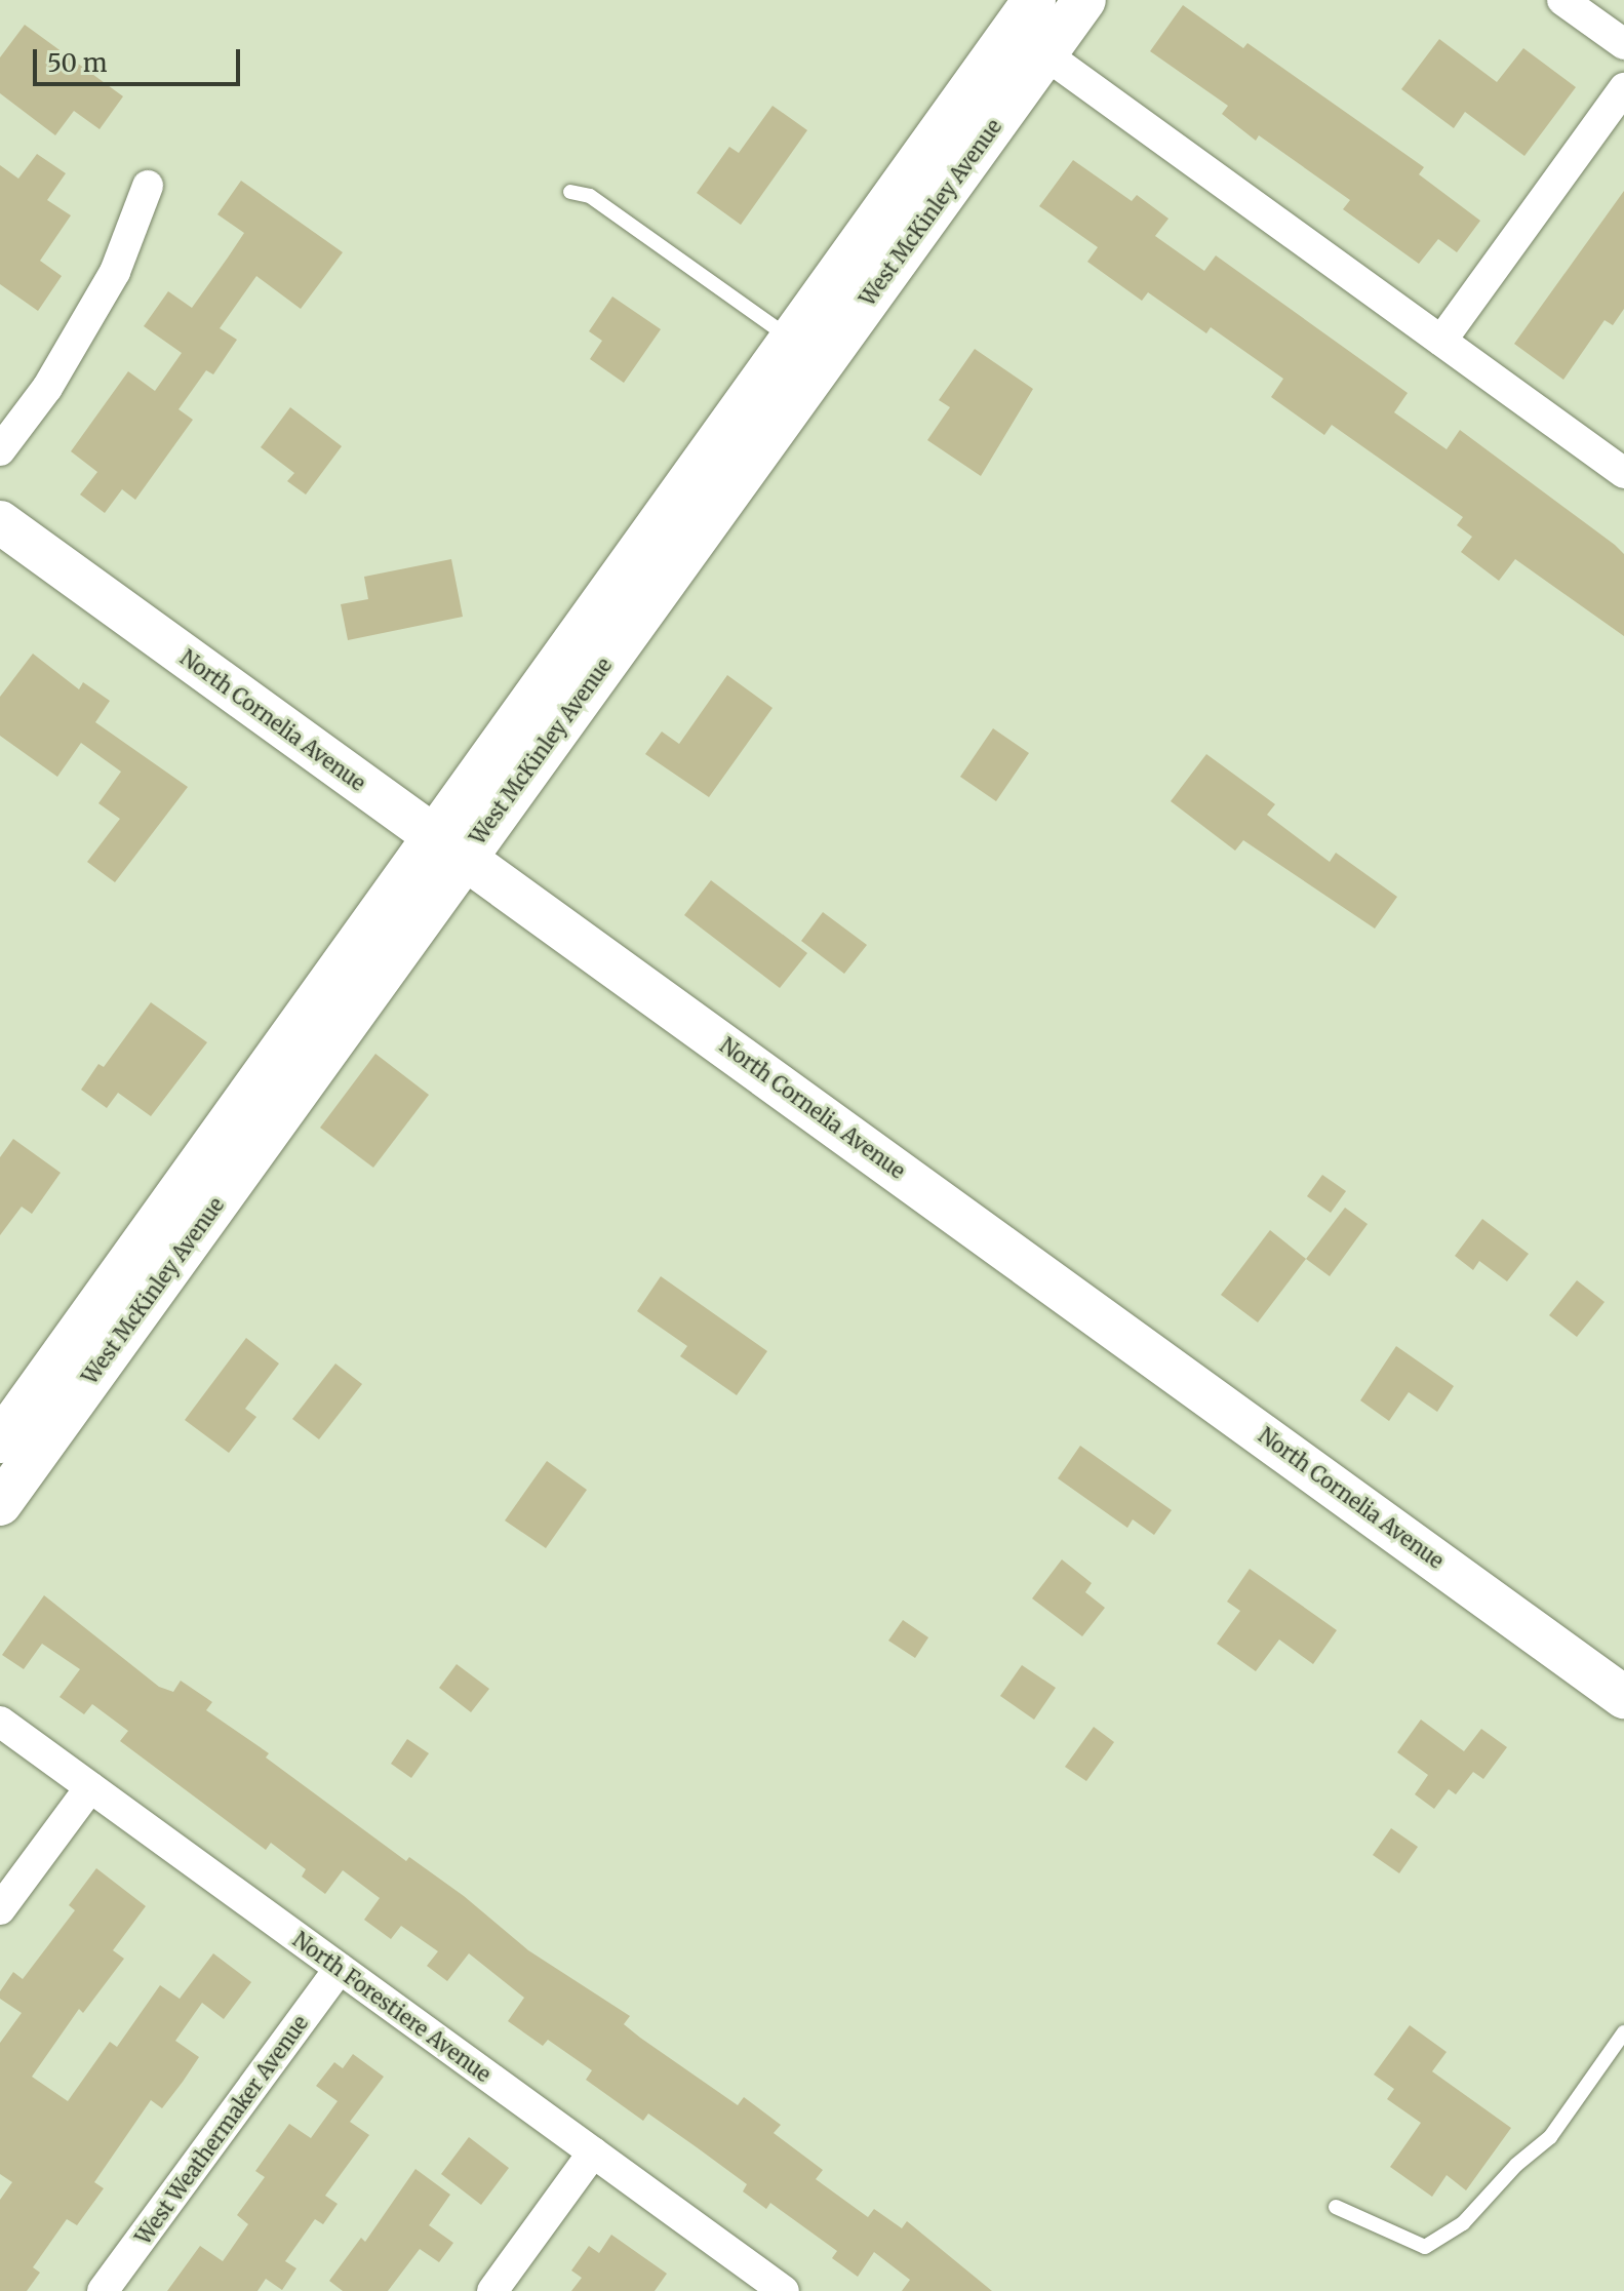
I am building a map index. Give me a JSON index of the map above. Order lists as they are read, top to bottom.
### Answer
{
  "streets": {
    "main road": ["West McKinley Avenue", "North Cornelia Avenue"],
    "street": ["North Forestiere Avenue", "West Weathermaker Avenue"]
  },
  "crossings": [
    ["West McKinley Avenue", "North Cornelia Avenue"],
    ["North Forestiere Avenue", "West Weathermaker Avenue"]
  ],
  "scale_bar": "50 m"
}
